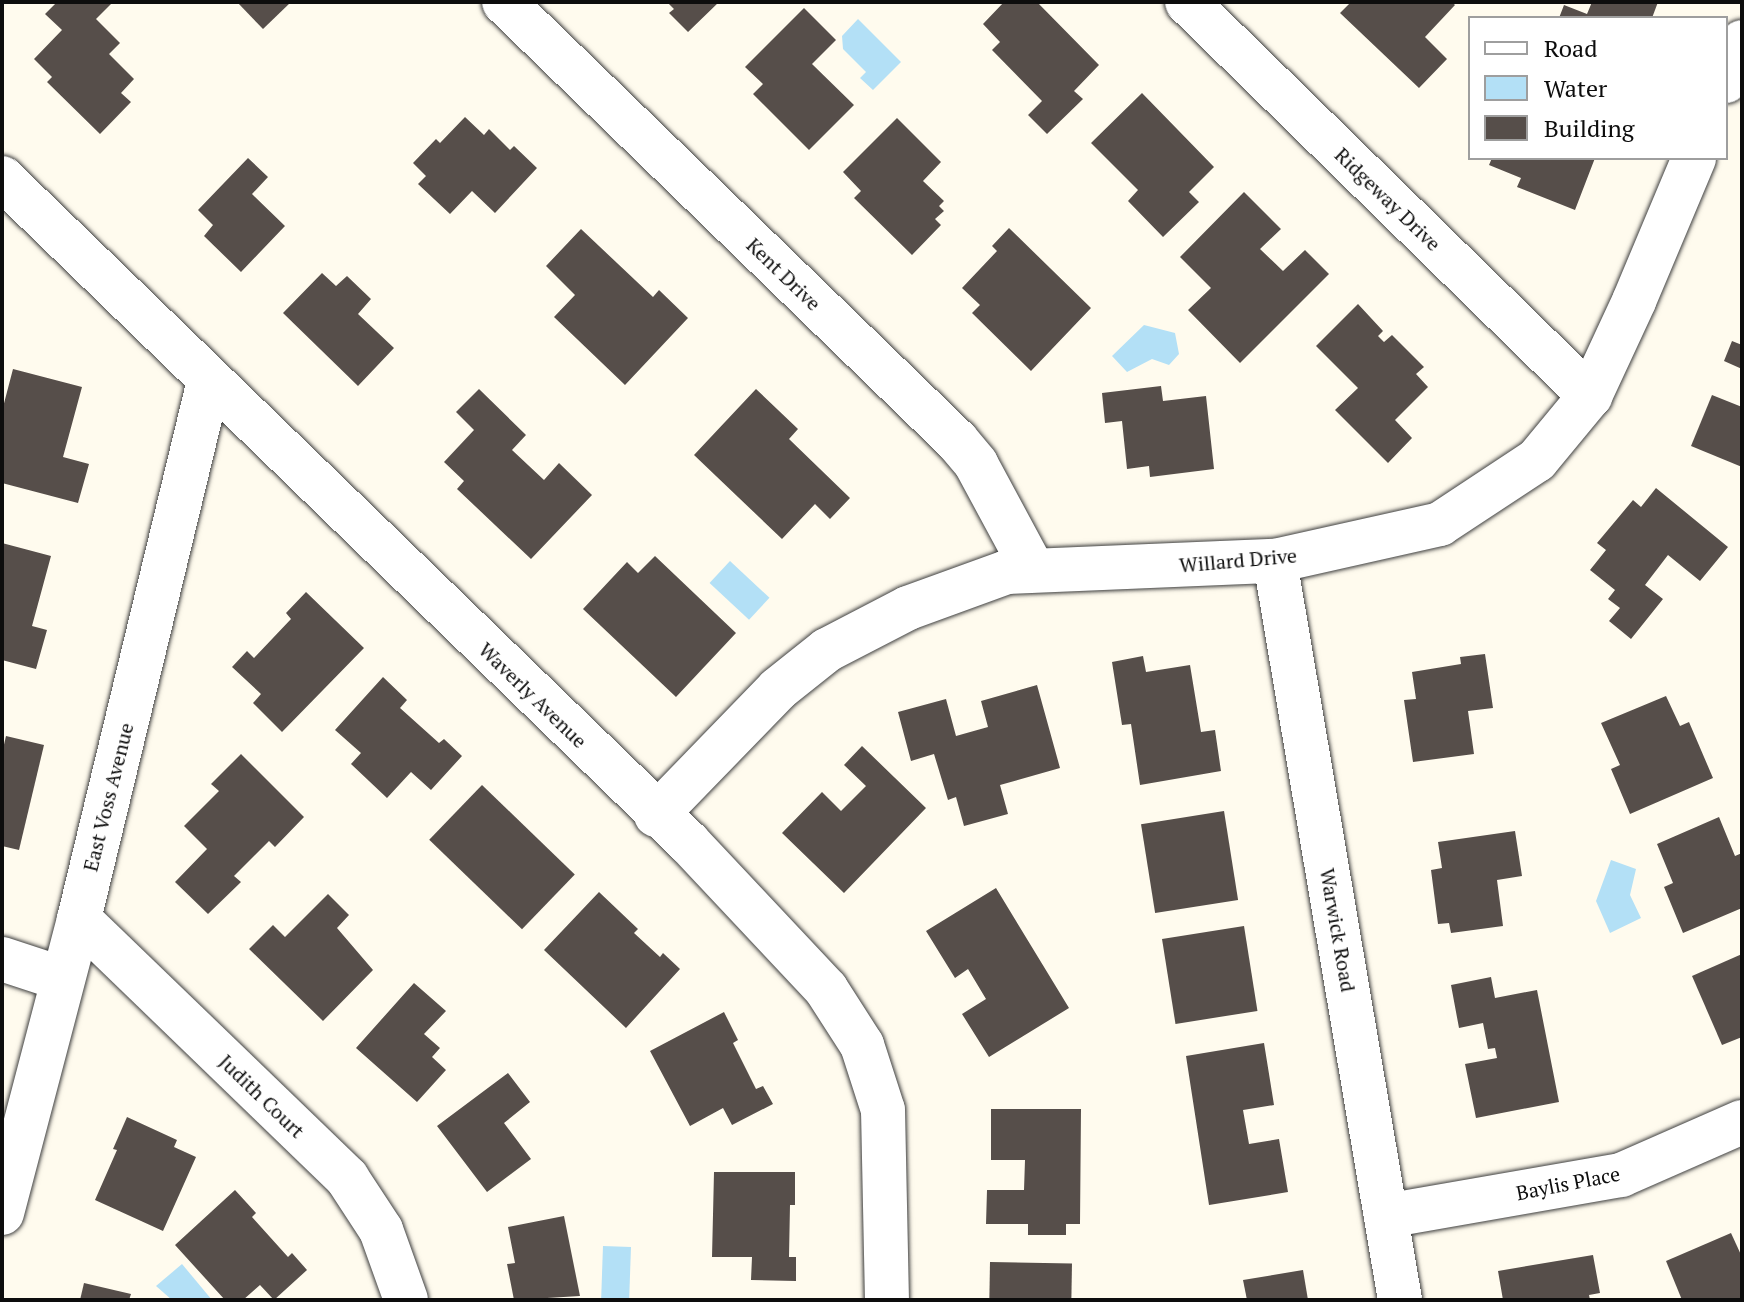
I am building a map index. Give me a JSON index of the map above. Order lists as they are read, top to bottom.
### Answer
{
  "streets": {
    "street": [
      "Ridgeway Drive",
      "Kent Drive",
      "Willard Drive",
      "Waverly Avenue",
      "East Voss Avenue",
      "Warwick Road",
      "Judith Court",
      "Baylis Place"
    ]
  },
  "crossings": [
    ["Ridgeway Drive", "Willard Drive"],
    ["Kent Drive", "Willard Drive"],
    ["Willard Drive", "Waverly Avenue"],
    ["Willard Drive", "Warwick Road"],
    ["Waverly Avenue", "East Voss Avenue"],
    ["East Voss Avenue", "Judith Court"],
    ["Warwick Road", "Baylis Place"]
  ],
  "legend": ["Road", "Water", "Building"]
}
